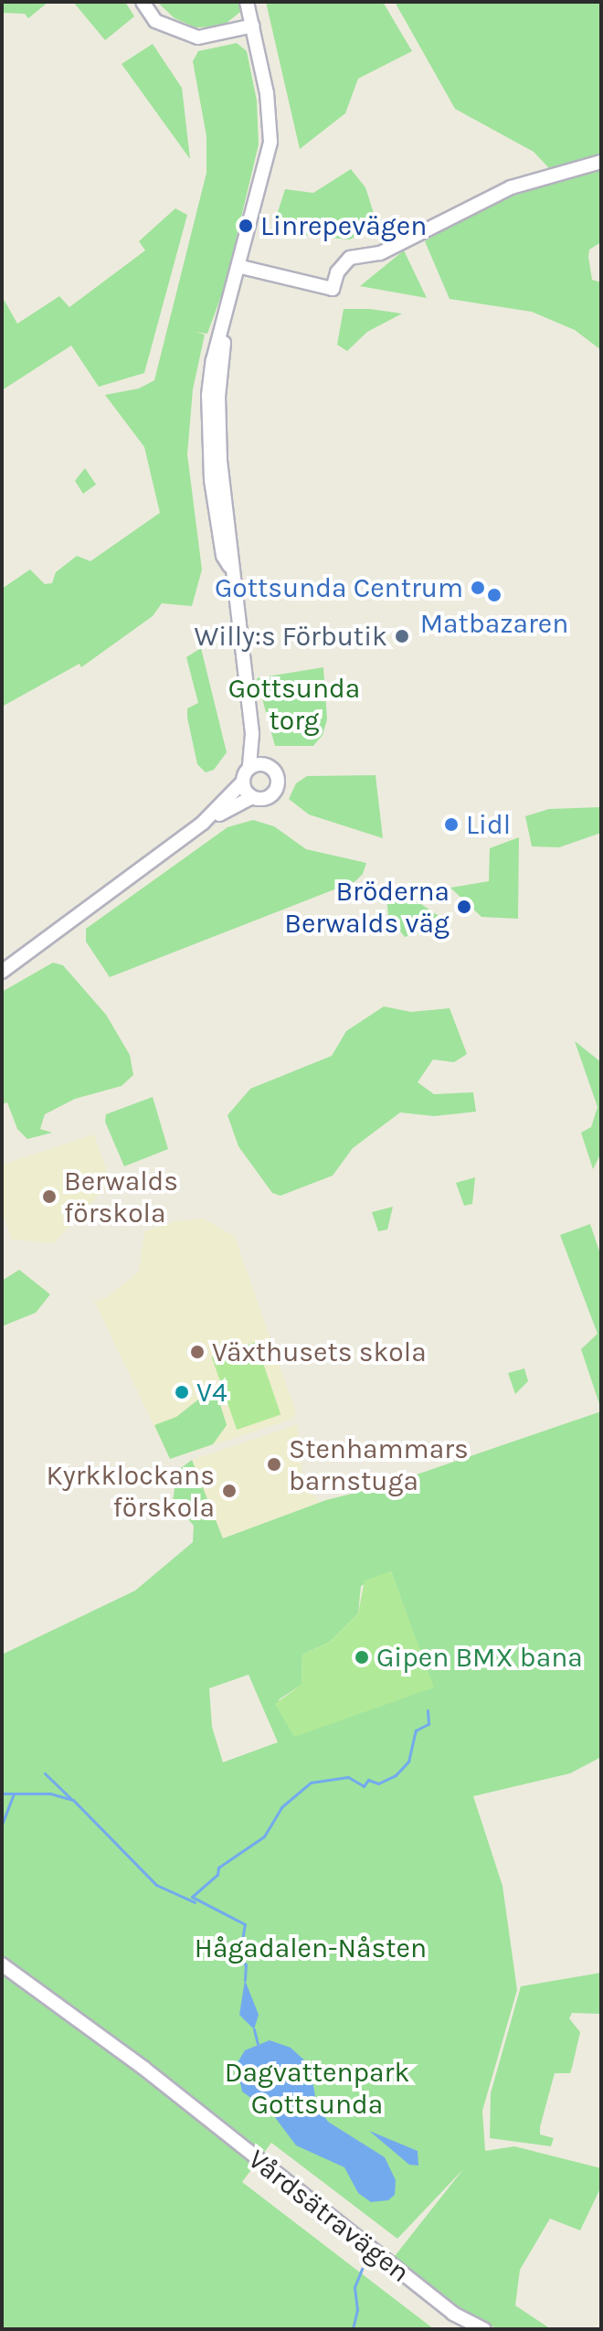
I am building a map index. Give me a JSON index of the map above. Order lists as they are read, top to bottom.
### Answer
{
  "streets": {
    "street": ["Vårdsätravägen"]
  },
  "parks": ["Gottsunda torg", "Hågadalen-Nåsten", "Dagvattenpark Gottsunda"],
  "places": [
    "Linrepevägen",
    "Gottsunda Centrum",
    "Matbazaren",
    "Willy:s Förbutik",
    "Lidl",
    "Bröderna Berwalds väg",
    "Berwalds förskola",
    "Växthusets skola",
    "V4",
    "Stenhammars barnstuga",
    "Kyrkklockans förskola",
    "Gipen BMX bana"
  ]
}
